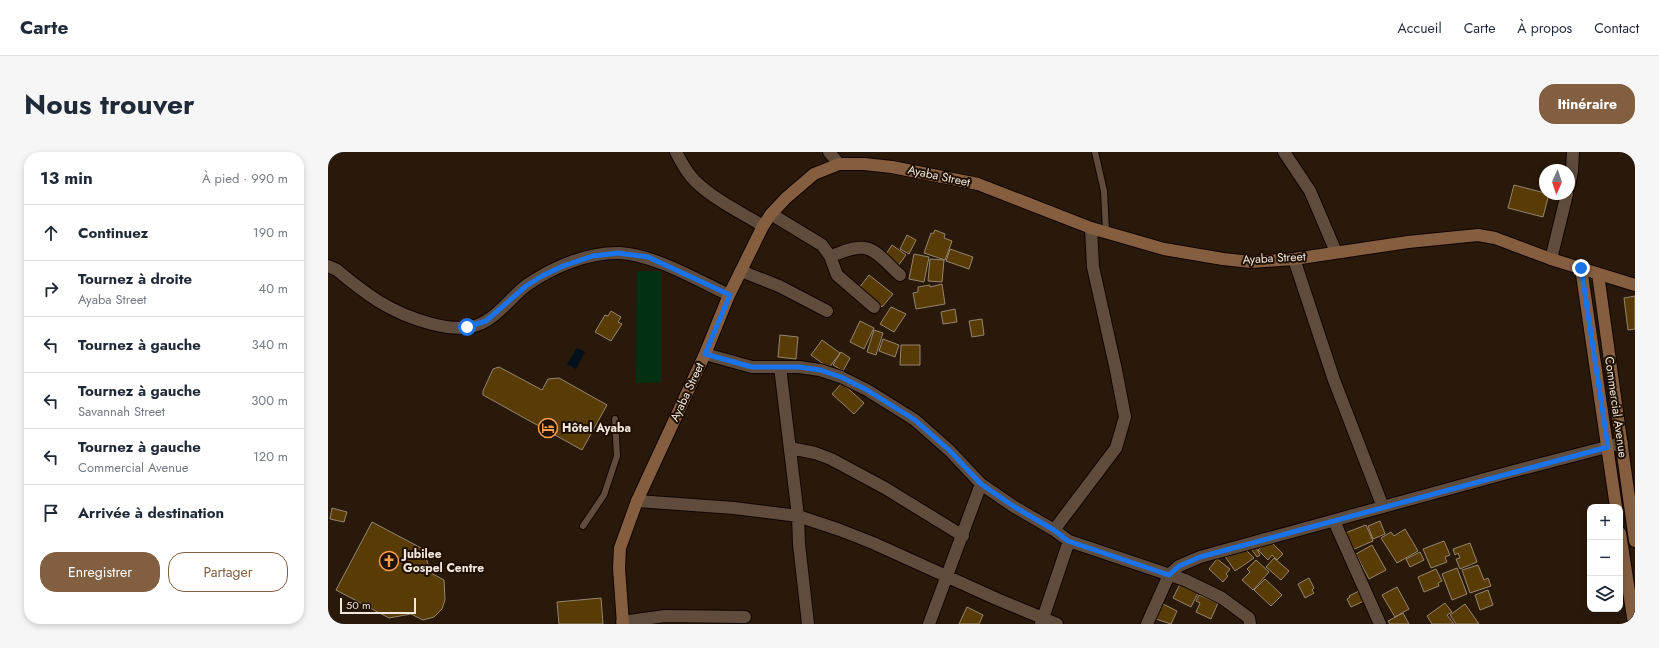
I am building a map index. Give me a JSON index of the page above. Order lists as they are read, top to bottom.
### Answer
{
  "streets": {
    "main road": ["Ayaba Street", "Commercial Avenue"]
  },
  "crossings": [
    ["Ayaba Street", "Commercial Avenue"]
  ],
  "places": {
    "hotel": ["Hôtel Ayaba"],
    "church": ["Jubilee Gospel Centre"]
  },
  "scale_bar": "50 m",
  "north": "bottom",
  "page": {
    "header": "Carte",
    "nav": [
      "Accueil",
      "Carte",
      "À propos",
      "Contact"
    ],
    "title": "Nous trouver",
    "buttons": [
      "Itinéraire",
      ["Enregistrer", "Partager"]
    ],
    "heading": ["13 min", "À pied · 990 m"],
    "list": [
      ["Continuez", "190 m"],
      ["Tournez à droite", "Ayaba Street", "40 m"],
      ["Tournez à gauche", "340 m"],
      ["Tournez à gauche", "Savannah Street", "300 m"],
      ["Tournez à gauche", "Commercial Avenue", "120 m"],
      "Arrivée à destination"
    ],
    "map_buttons": ["+", "−"],
    "scale": "50 m"
  }
}
